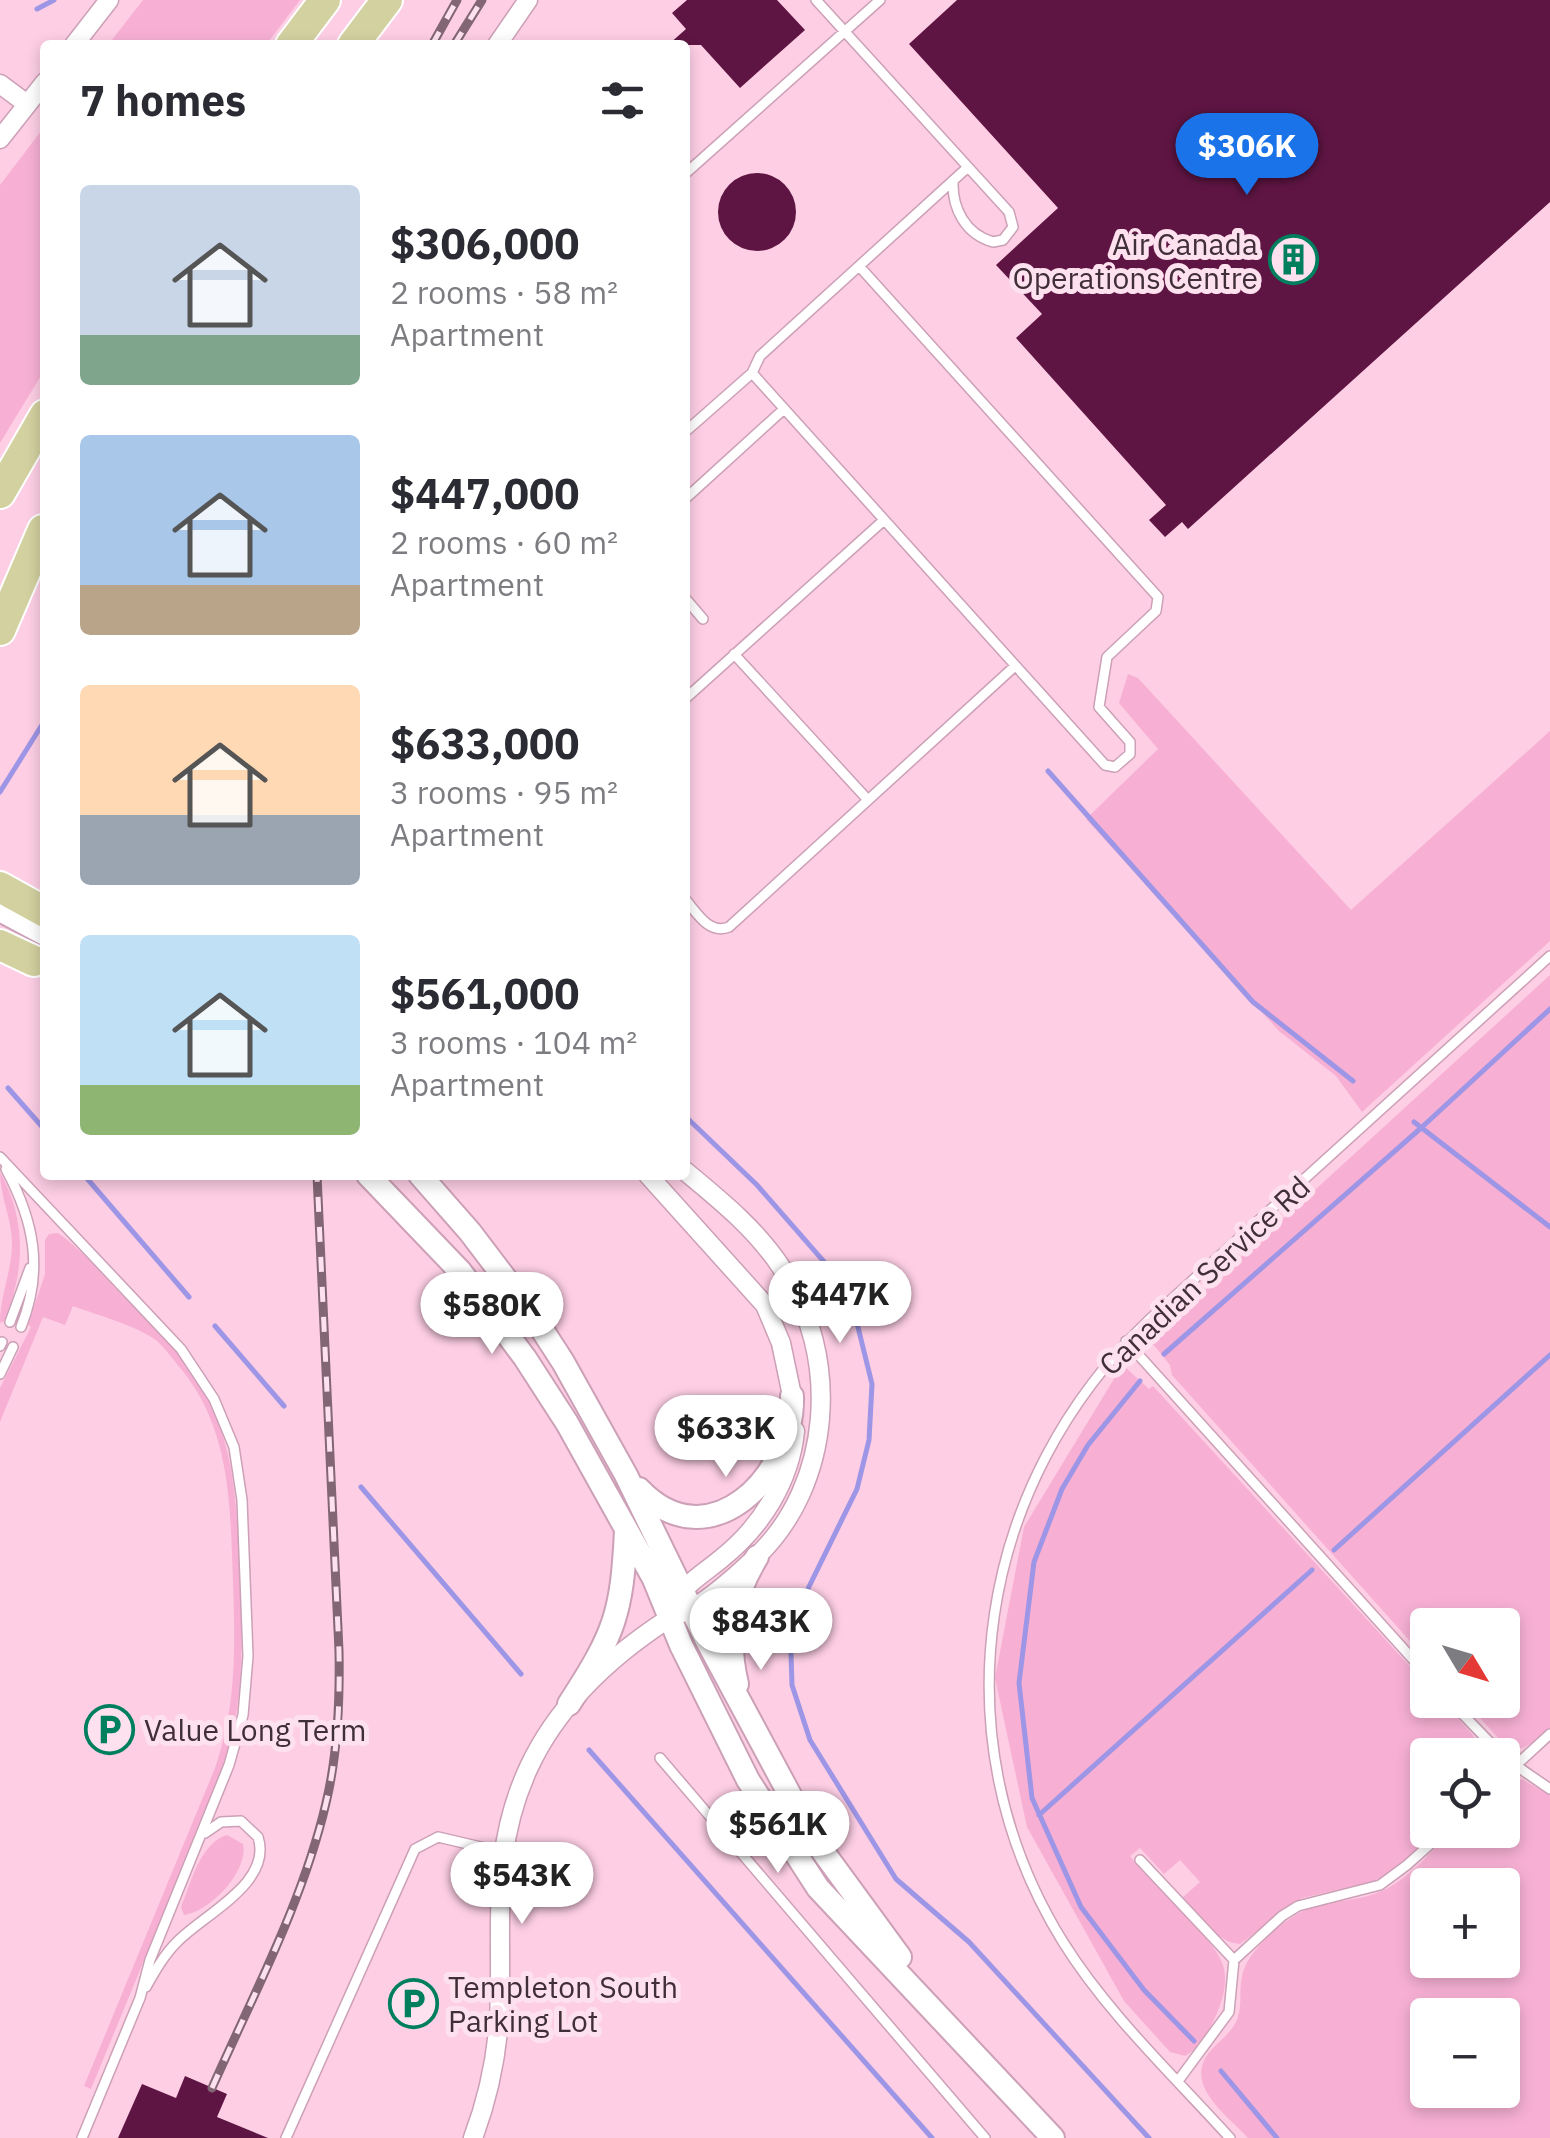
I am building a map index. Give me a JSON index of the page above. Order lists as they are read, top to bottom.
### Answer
{
  "streets": {
    "lane": ["Canadian Service Rd"]
  },
  "places": {
    "building": ["Air Canada Operations Centre"],
    "parking": ["Value Long Term", "Templeton South Parking Lot"]
  },
  "north": "bottom right",
  "page": {
    "heading": "7 homes",
    "price": [
      "$306K",
      "$447K",
      "$580K",
      "$633K",
      "$843K",
      "$561K",
      "$543K"
    ],
    "list": [
      {
        "name": "$306,000",
        "note": "2 rooms · 58 m² · Apartment"
      },
      {
        "name": "$447,000",
        "note": "2 rooms · 60 m² · Apartment"
      },
      {
        "name": "$633,000",
        "note": "3 rooms · 95 m² · Apartment"
      },
      {
        "name": "$561,000",
        "note": "3 rooms · 104 m² · Apartment"
      }
    ],
    "map_buttons": ["+", "−"]
  }
}
